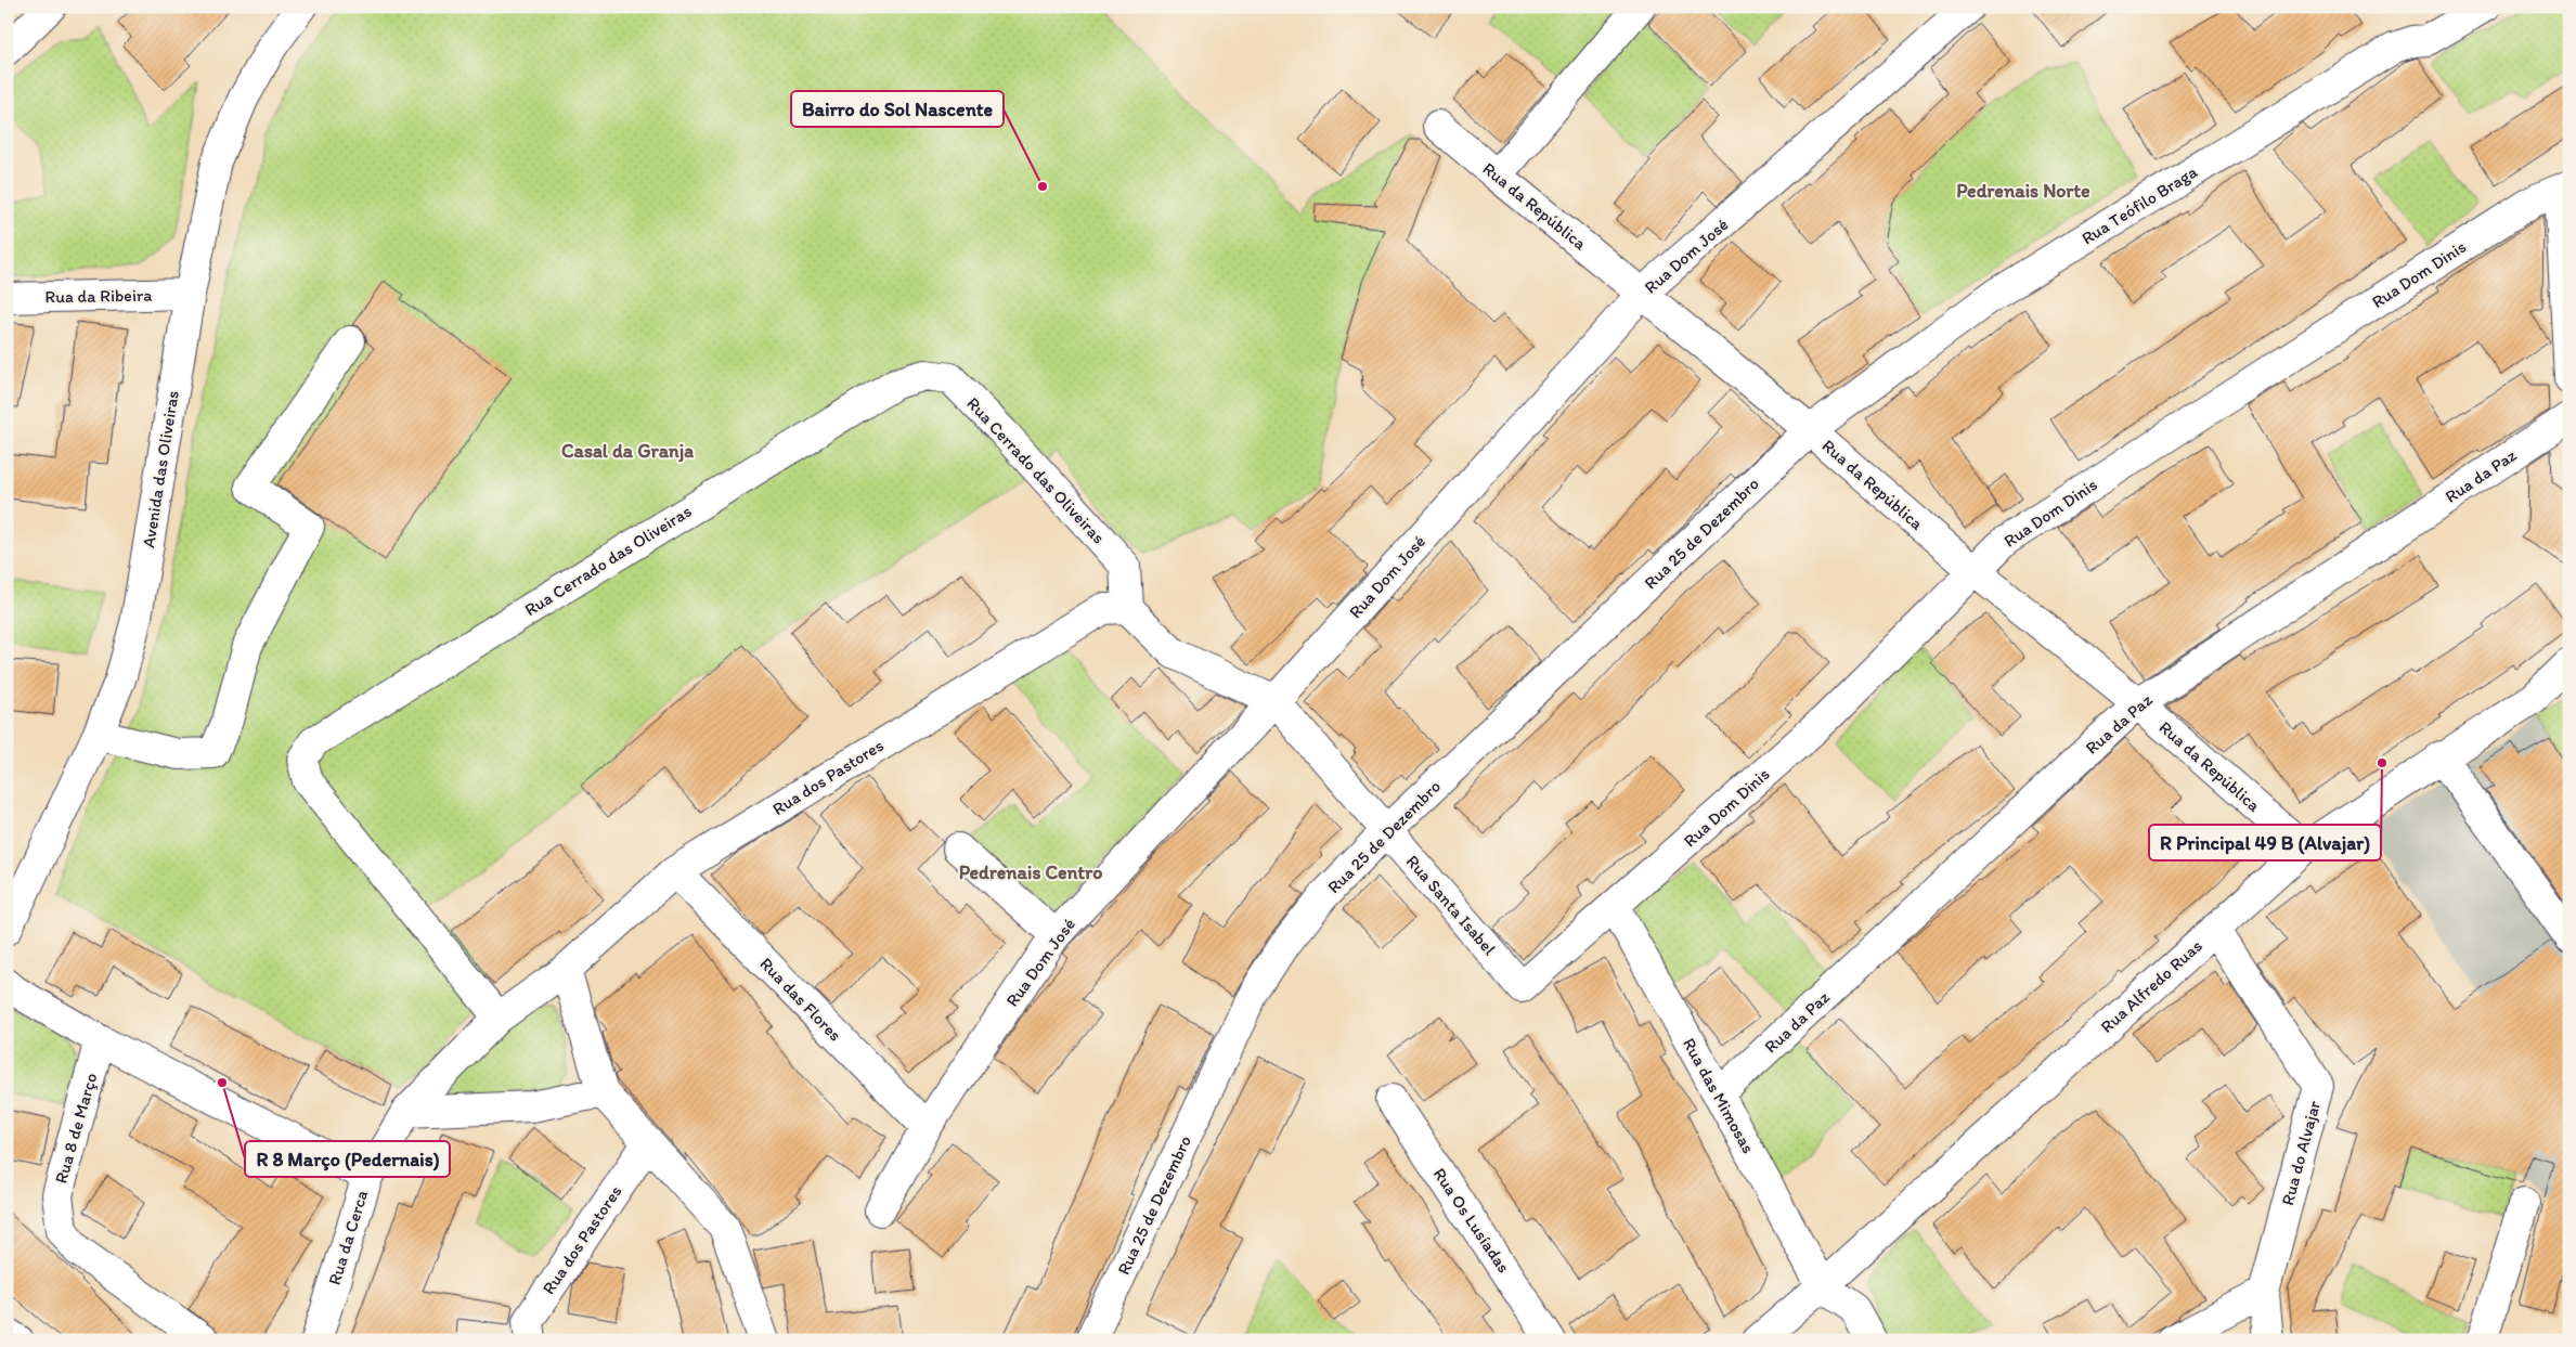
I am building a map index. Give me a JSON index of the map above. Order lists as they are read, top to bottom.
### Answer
{
  "streets": {
    "street": [
      "Rua Teófilo Braga",
      "Rua da República",
      "Rua Dom José",
      "Rua Dom Dinis",
      "Rua da Ribeira",
      "Avenida das Oliveiras",
      "Rua Cerrado das Oliveiras",
      "Rua da Paz",
      "Rua 25 de Dezembro",
      "Rua dos Pastores",
      "Rua Santa Isabel",
      "Rua Alfredo Ruas",
      "Rua das Flores",
      "Rua das Mimosas",
      "Rua 8 de Março",
      "Rua do Alvajar",
      "Rua Os Lusíadas",
      "Rua da Cerca"
    ]
  },
  "crossings": [
    ["Rua Teófilo Braga", "Rua da República"],
    ["Rua Teófilo Braga", "Rua 25 de Dezembro"],
    ["Rua da República", "Rua Dom José"],
    ["Rua da República", "Rua Dom Dinis"],
    ["Rua da República", "Rua da Paz"],
    ["Rua da República", "Rua 25 de Dezembro"],
    ["Rua da República", "Rua Alfredo Ruas"],
    ["Rua Dom José", "Rua Santa Isabel"],
    ["Rua Dom José", "Rua das Flores"],
    ["Rua Dom Dinis", "Rua Santa Isabel"],
    ["Rua Dom Dinis", "Rua das Mimosas"],
    ["Rua da Ribeira", "Avenida das Oliveiras"],
    ["Rua Cerrado das Oliveiras", "Rua dos Pastores"],
    ["Rua Cerrado das Oliveiras", "Rua da Cerca"],
    ["Rua da Paz", "Rua das Mimosas"],
    ["Rua 25 de Dezembro", "Rua Santa Isabel"],
    ["Rua dos Pastores", "Rua das Flores"],
    ["Rua dos Pastores", "Rua da Cerca"],
    ["Rua Alfredo Ruas", "Rua das Mimosas"],
    ["Rua Alfredo Ruas", "Rua do Alvajar"]
  ],
  "districts": ["Pedrenais Norte", "Casal da Granja", "Pedrenais Centro"],
  "places": ["Bairro do Sol Nascente", "R Principal 49 B (Alvajar)", "R 8 Março (Pedernais)"]
}
